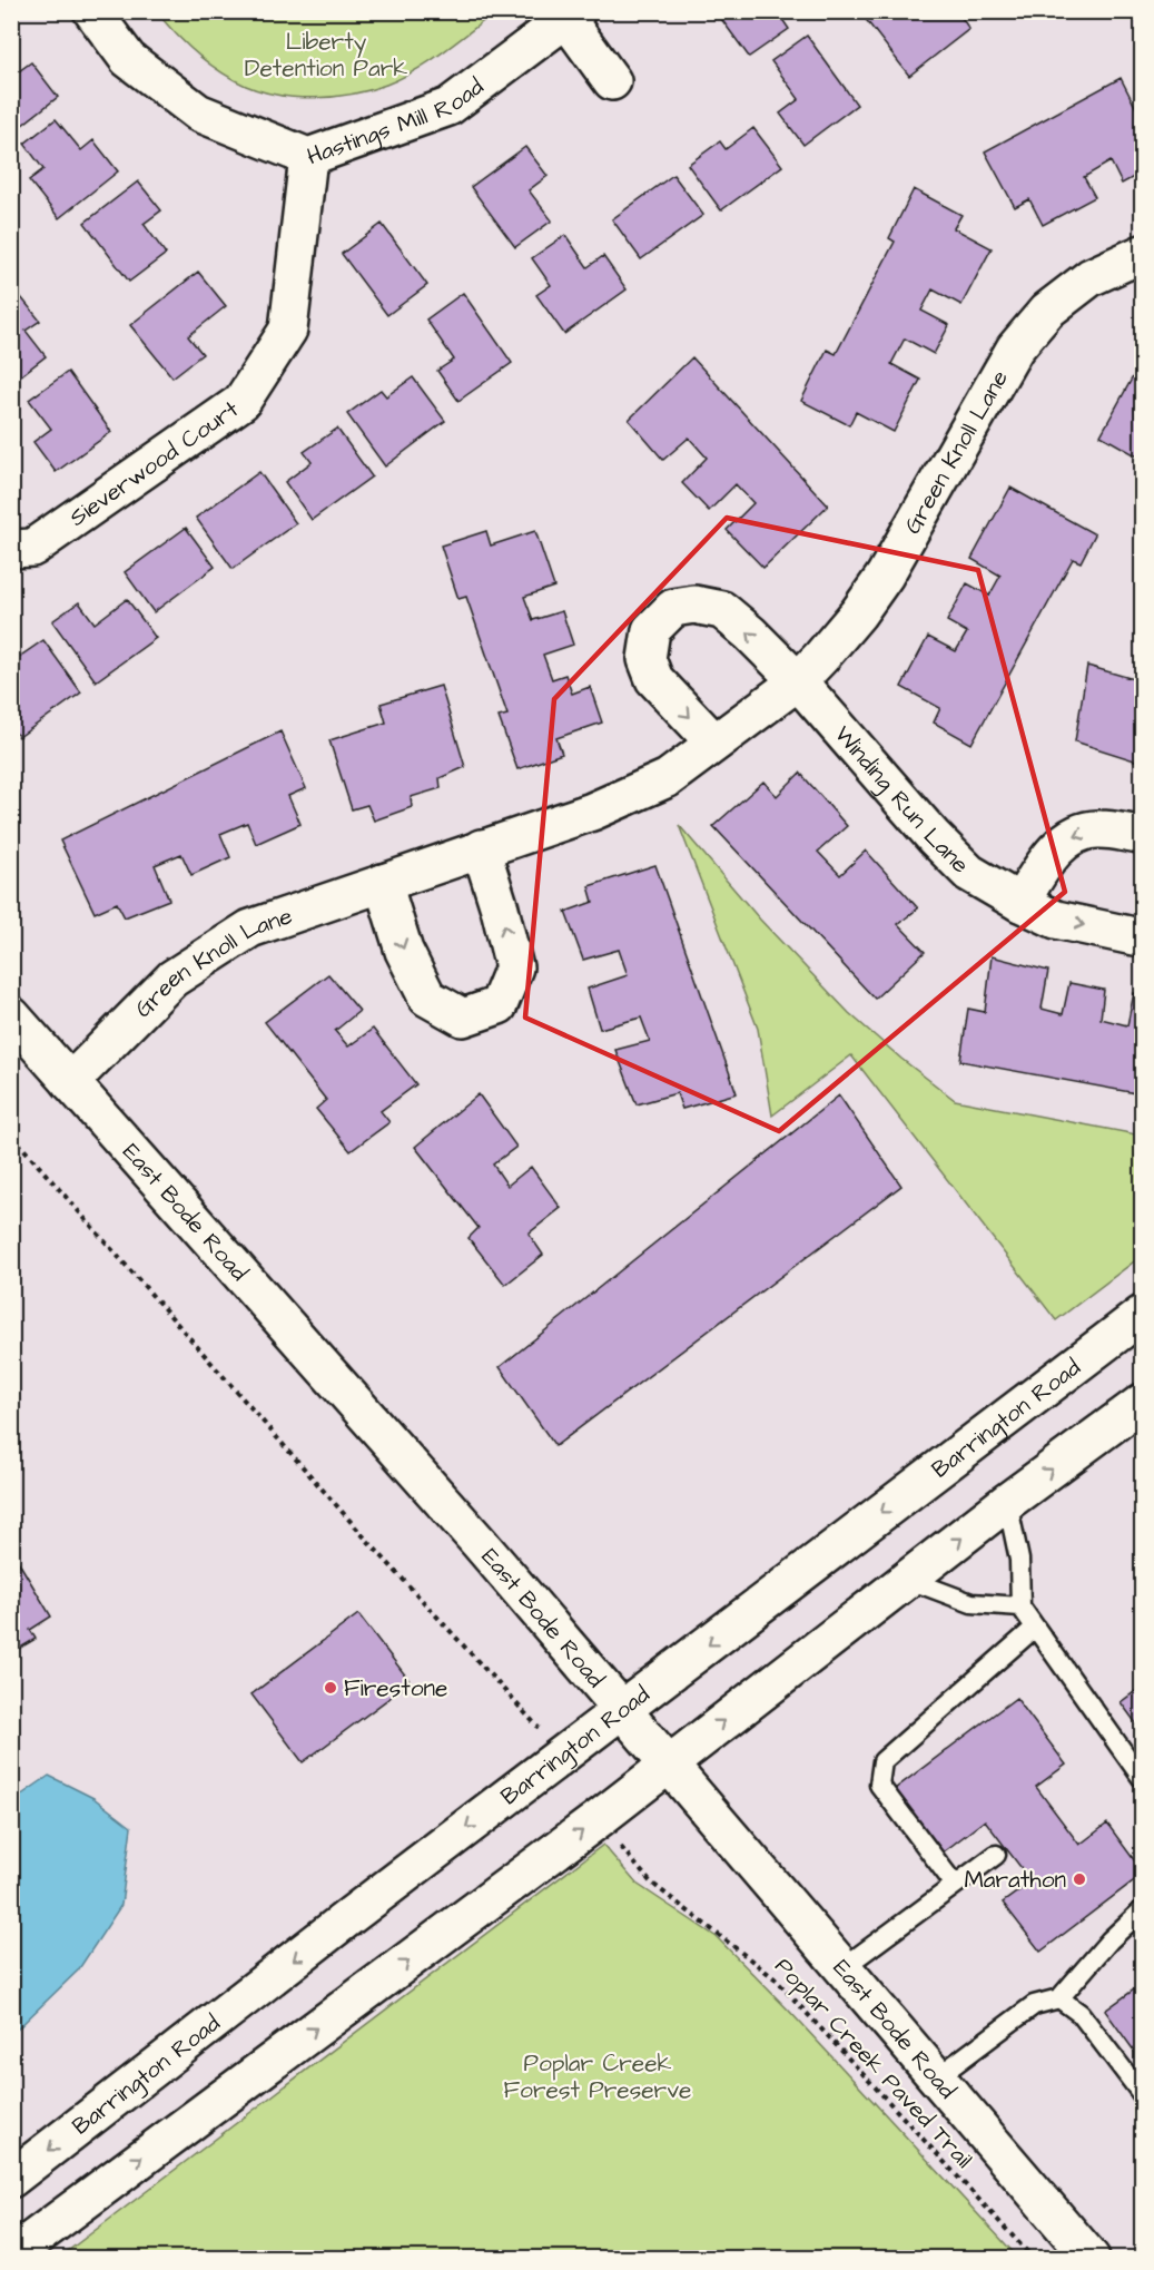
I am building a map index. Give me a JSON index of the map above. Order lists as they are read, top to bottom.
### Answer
{
  "streets": {
    "street": [
      "Hastings Mill Road",
      "Green Knoll Lane",
      "Sieverwood Court",
      "Winding Run Lane",
      "East Bode Road",
      "Barrington Road"
    ],
    "path": ["Poplar Creek Paved Trail"]
  },
  "crossings": [
    ["Hastings Mill Road", "Sieverwood Court"],
    ["Green Knoll Lane", "Winding Run Lane"],
    ["Green Knoll Lane", "East Bode Road"],
    ["East Bode Road", "Barrington Road"]
  ],
  "parks": ["Liberty Detention Park", "Poplar Creek Forest Preserve"],
  "places": ["Firestone", "Marathon"]
}
